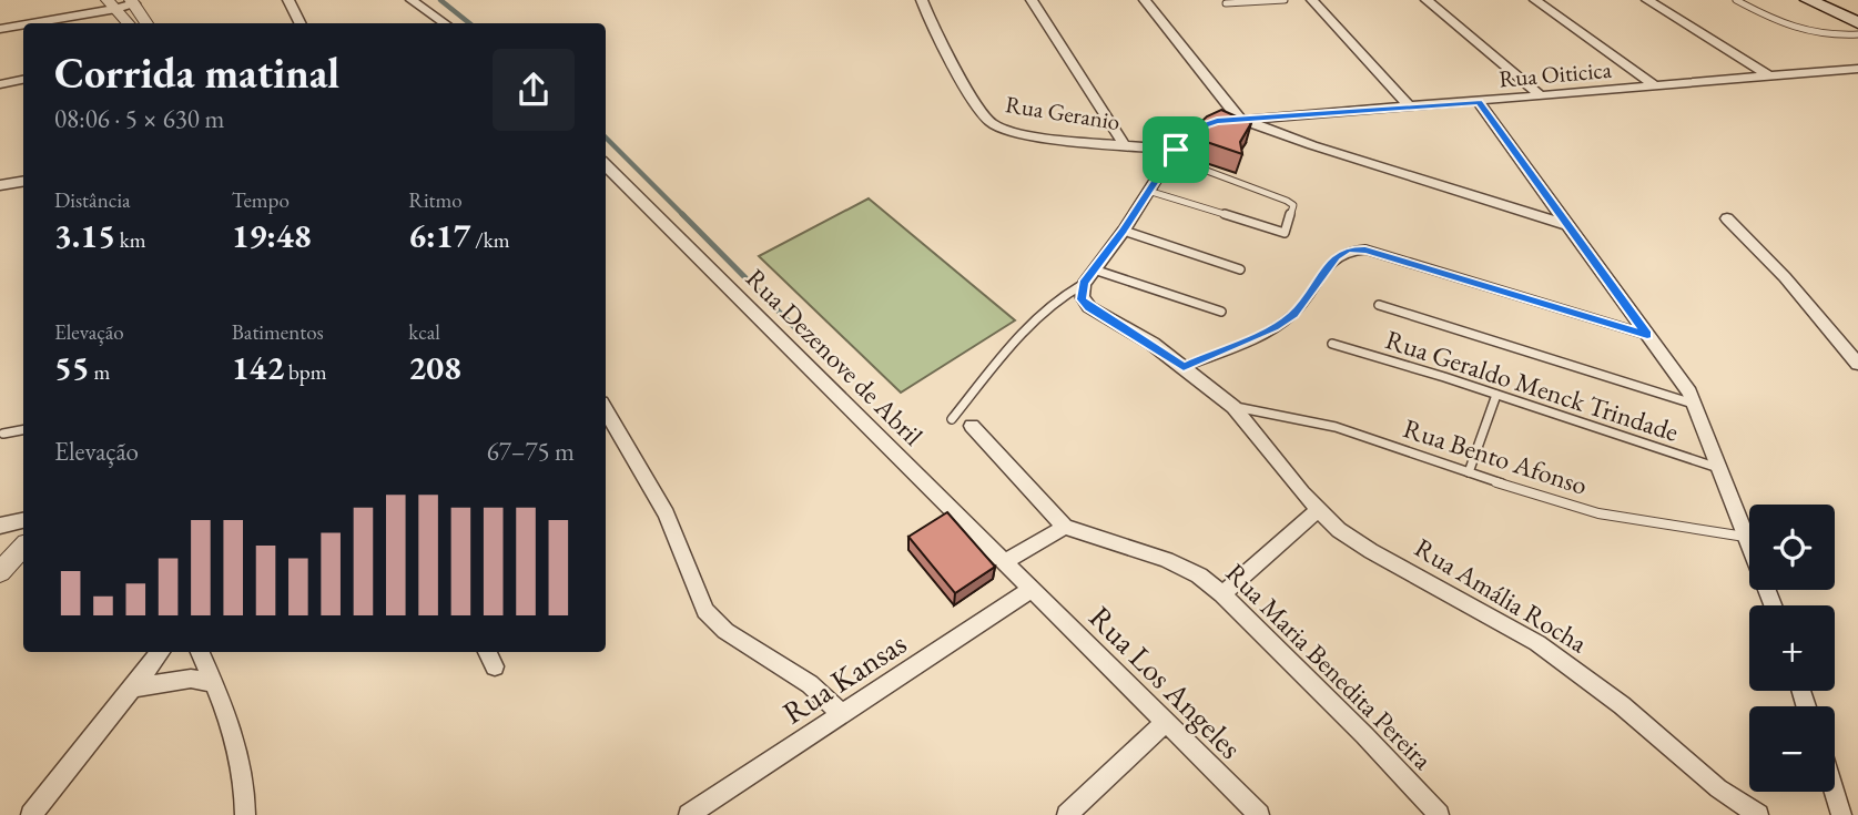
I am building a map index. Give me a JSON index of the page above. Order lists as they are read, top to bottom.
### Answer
{
  "streets": {
    "street": [
      "Rua Oiticica",
      "Rua Geranio",
      "Rua Dezenove de Abril",
      "Rua Amália Rocha",
      "Rua Maria Benedita Pereira",
      "Rua Kansas",
      "Rua Los Angeles"
    ],
    "lane": ["Rua Geraldo Menck Trindade", "Rua Bento Afonso"]
  },
  "crossings": [
    ["Rua Oiticica", "Rua Geranio"],
    ["Rua Oiticica", "Rua Amália Rocha"],
    ["Rua Dezenove de Abril", "Rua Kansas"],
    ["Rua Dezenove de Abril", "Rua Los Angeles"],
    ["Rua Bento Afonso", "Rua Amália Rocha"],
    ["Rua Kansas", "Rua Los Angeles"]
  ],
  "page": {
    "heading": ["Corrida matinal", "08:06 · 5 × 630 m"],
    "stats": [
      ["Distância", "3.15 km"],
      ["Tempo", "19:48"],
      ["Ritmo", "6:17 /km"],
      ["Elevação", "55 m"],
      ["Batimentos", "142 bpm"],
      ["kcal", "208"]
    ],
    "chart": ["Elevação", "67–75 m"],
    "map_buttons": ["+", "−"]
  }
}
